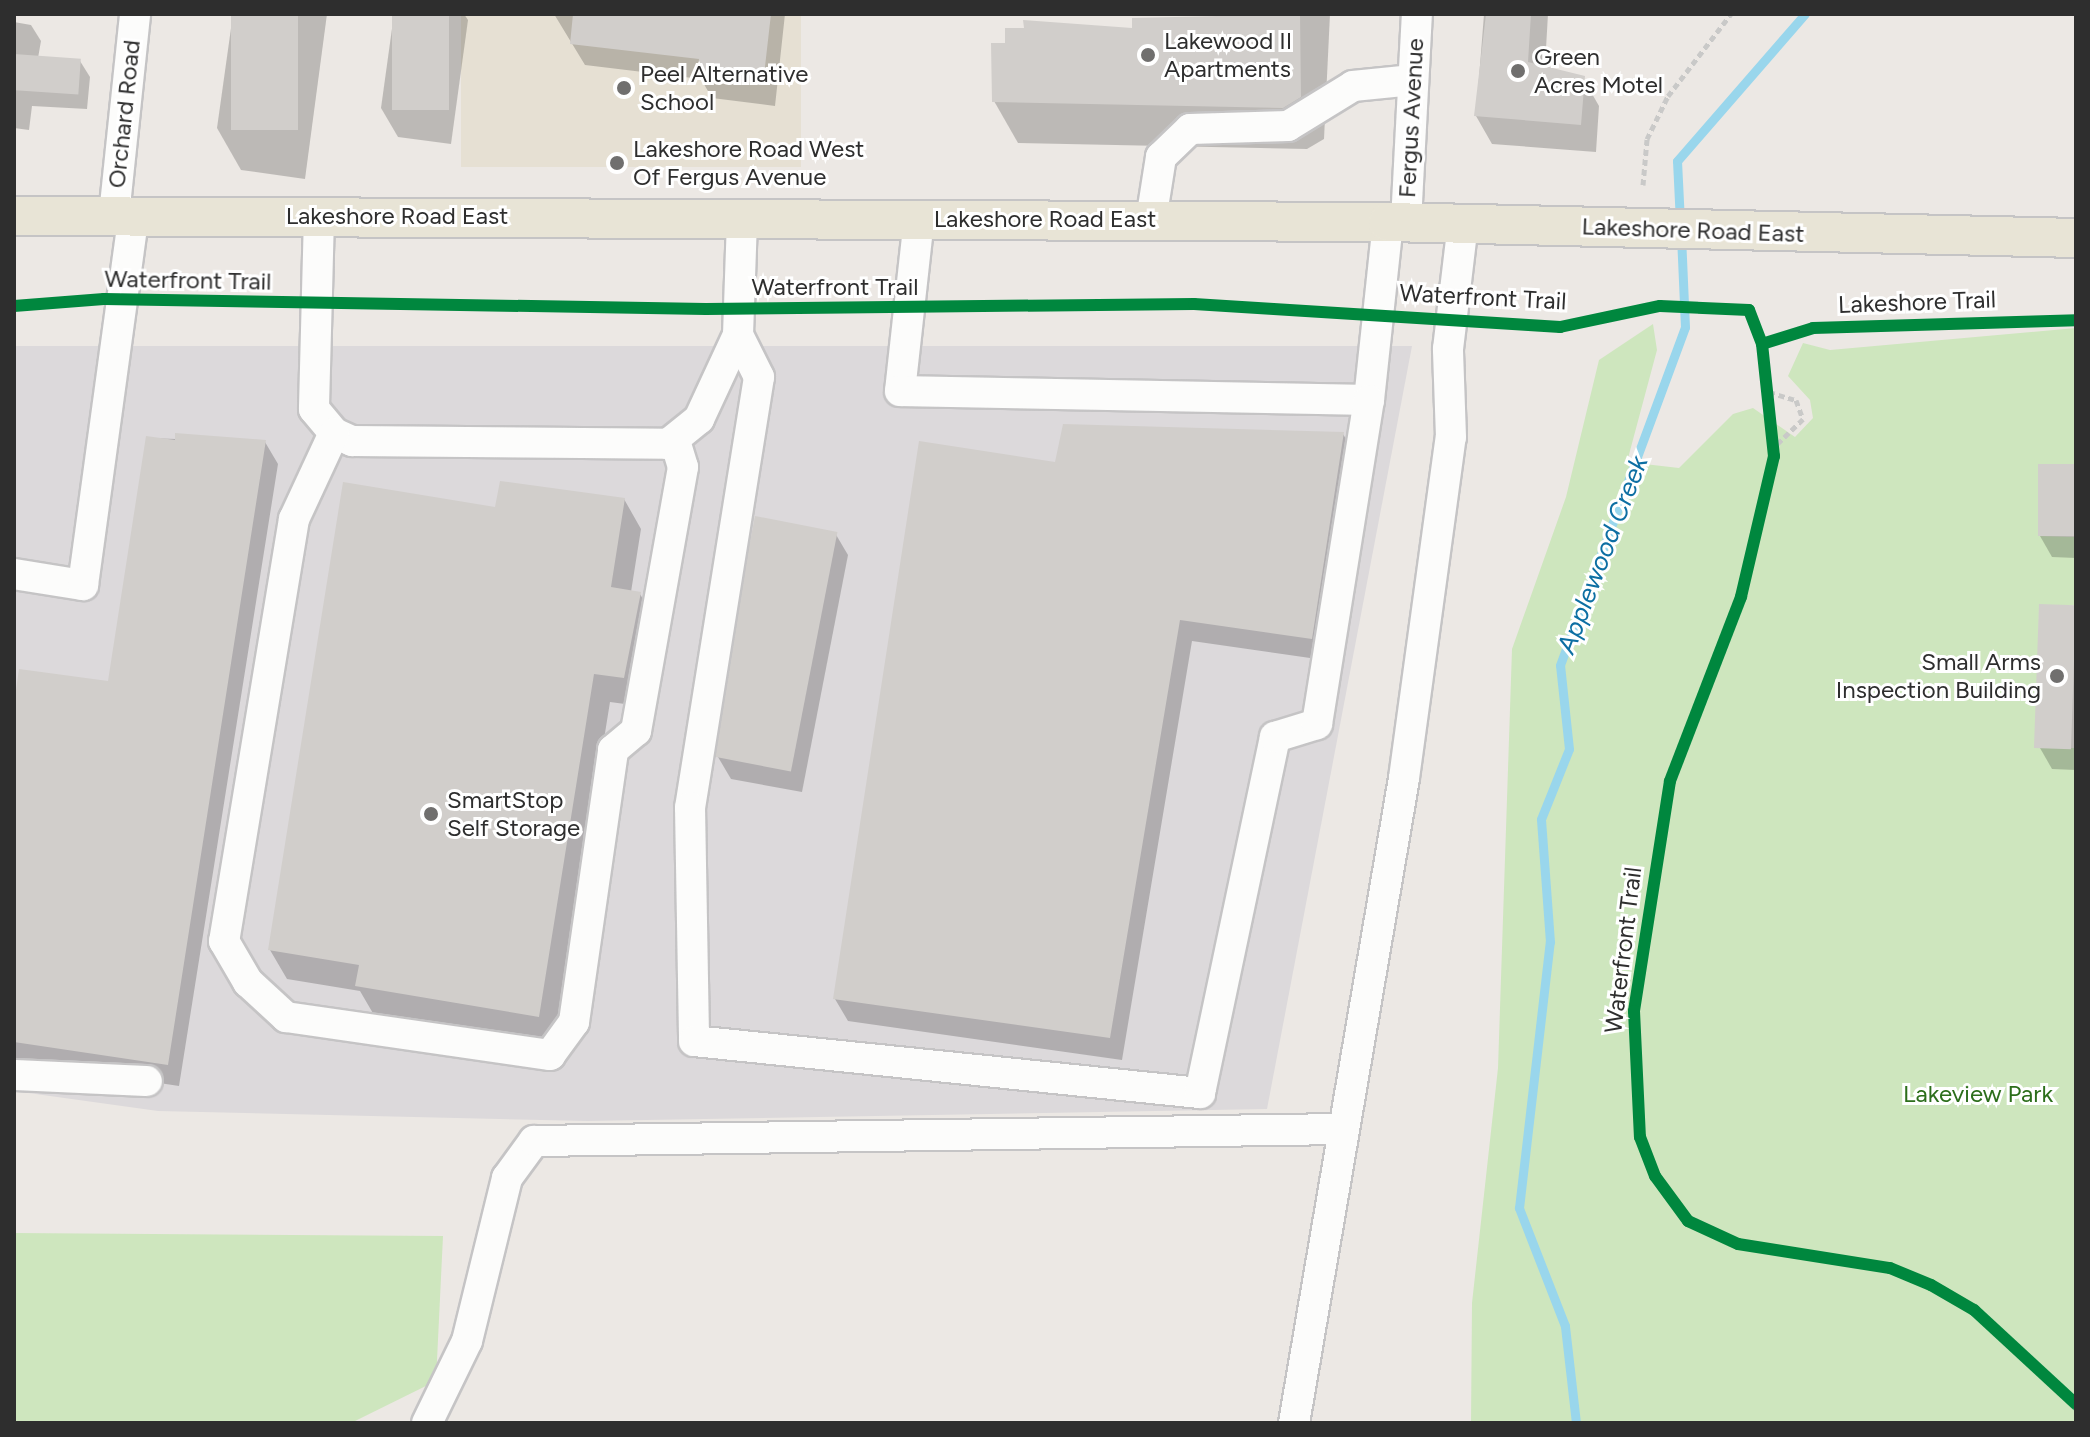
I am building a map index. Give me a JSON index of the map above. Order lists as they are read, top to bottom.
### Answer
{
  "streets": {
    "main road": ["Lakeshore Road East"],
    "street": ["Orchard Road", "Fergus Avenue"],
    "cycle path": ["Waterfront Trail", "Lakeshore Trail"]
  },
  "crossings": [
    ["Orchard Road", "Lakeshore Road East"],
    ["Fergus Avenue", "Lakeshore Road East"]
  ],
  "water": ["Applewood Creek"],
  "parks": ["Lakeview Park"],
  "places": [
    "Lakewood II Apartments",
    "Green Acres Motel",
    "Peel Alternative School",
    "Lakeshore Road West Of Fergus Avenue",
    "Small Arms Inspection Building",
    "SmartStop Self Storage"
  ]
}
